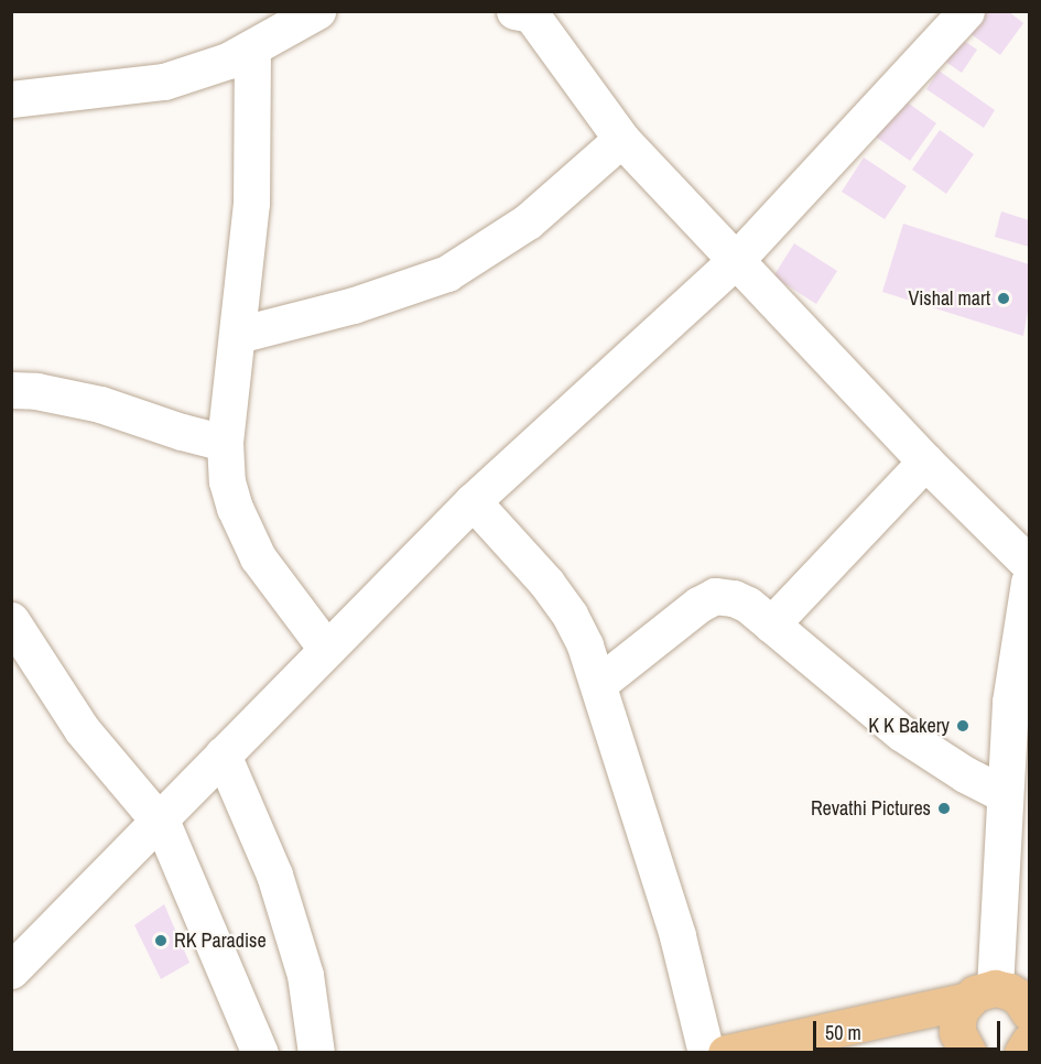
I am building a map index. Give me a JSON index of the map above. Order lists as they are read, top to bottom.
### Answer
{
  "places": [
    "Vishal mart",
    "K K Bakery",
    "Revathi Pictures",
    "RK Paradise"
  ],
  "scale_bar": "50 m"
}
